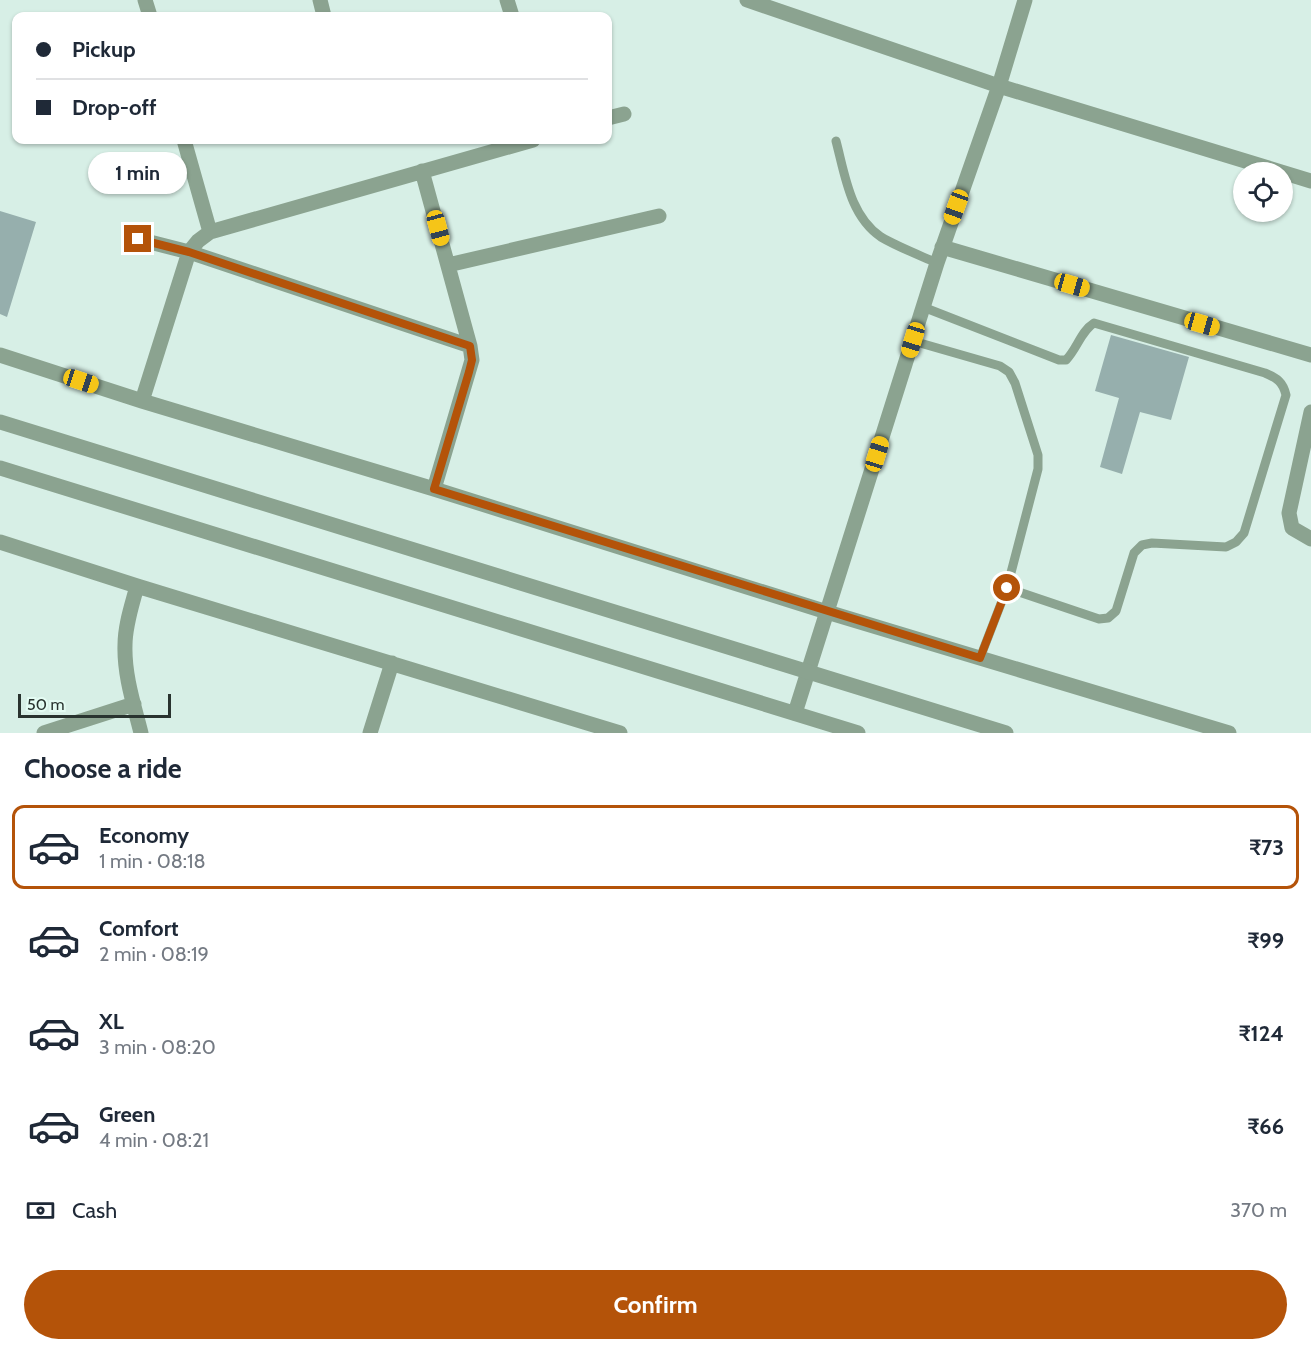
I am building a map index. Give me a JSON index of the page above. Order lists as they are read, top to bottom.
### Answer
{
  "scale_bar": "50 m",
  "page": {
    "banner": ["Pickup", "Drop-off"],
    "bubble": "1 min",
    "scale": "50 m",
    "heading": "Choose a ride",
    "list": [
      {
        "name": "Economy",
        "note": "1 min · 08:18",
        "value": "₹73"
      },
      {
        "name": "Comfort",
        "note": "2 min · 08:19",
        "value": "₹99"
      },
      {
        "name": "XL",
        "note": "3 min · 08:20",
        "value": "₹124"
      },
      {
        "name": "Green",
        "note": "4 min · 08:21",
        "value": "₹66"
      }
    ],
    "pay": ["Cash", "370 m"],
    "buttons": "Confirm"
  }
}
